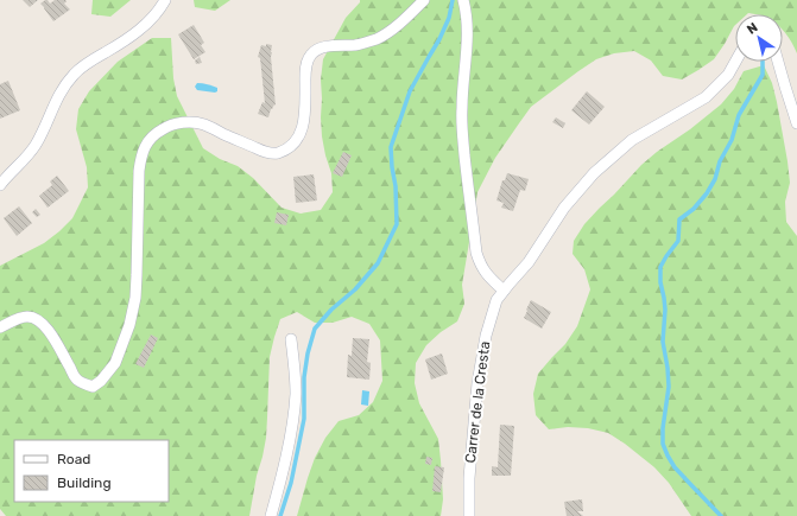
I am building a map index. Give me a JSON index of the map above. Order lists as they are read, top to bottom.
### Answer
{
  "streets": {
    "street": ["Carrer de la Cresta"]
  },
  "legend": ["Road", "Building"],
  "north": "top left"
}
